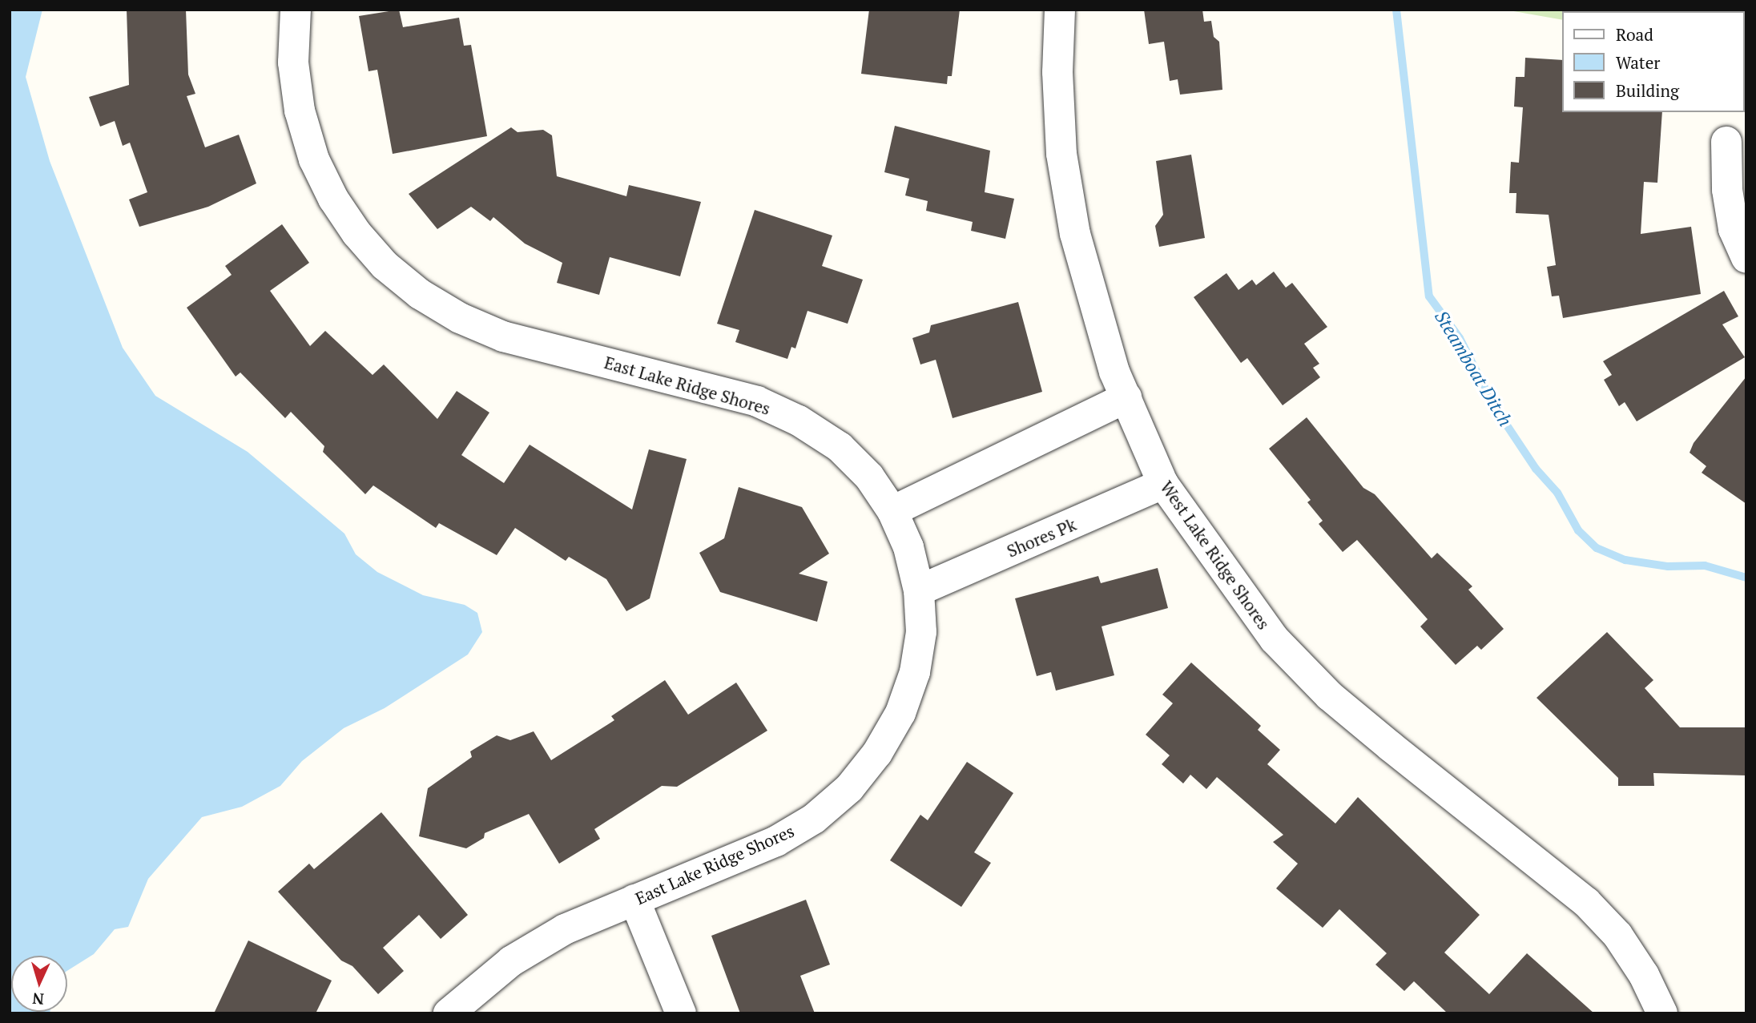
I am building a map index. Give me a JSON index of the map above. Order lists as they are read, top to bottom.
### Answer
{
  "streets": {
    "street": ["East Lake Ridge Shores", "Shores Pk", "West Lake Ridge Shores"]
  },
  "crossings": [
    ["East Lake Ridge Shores", "Shores Pk"],
    ["Shores Pk", "West Lake Ridge Shores"]
  ],
  "water": ["Steamboat Ditch"],
  "legend": ["Road", "Water", "Building"],
  "north": "bottom"
}
